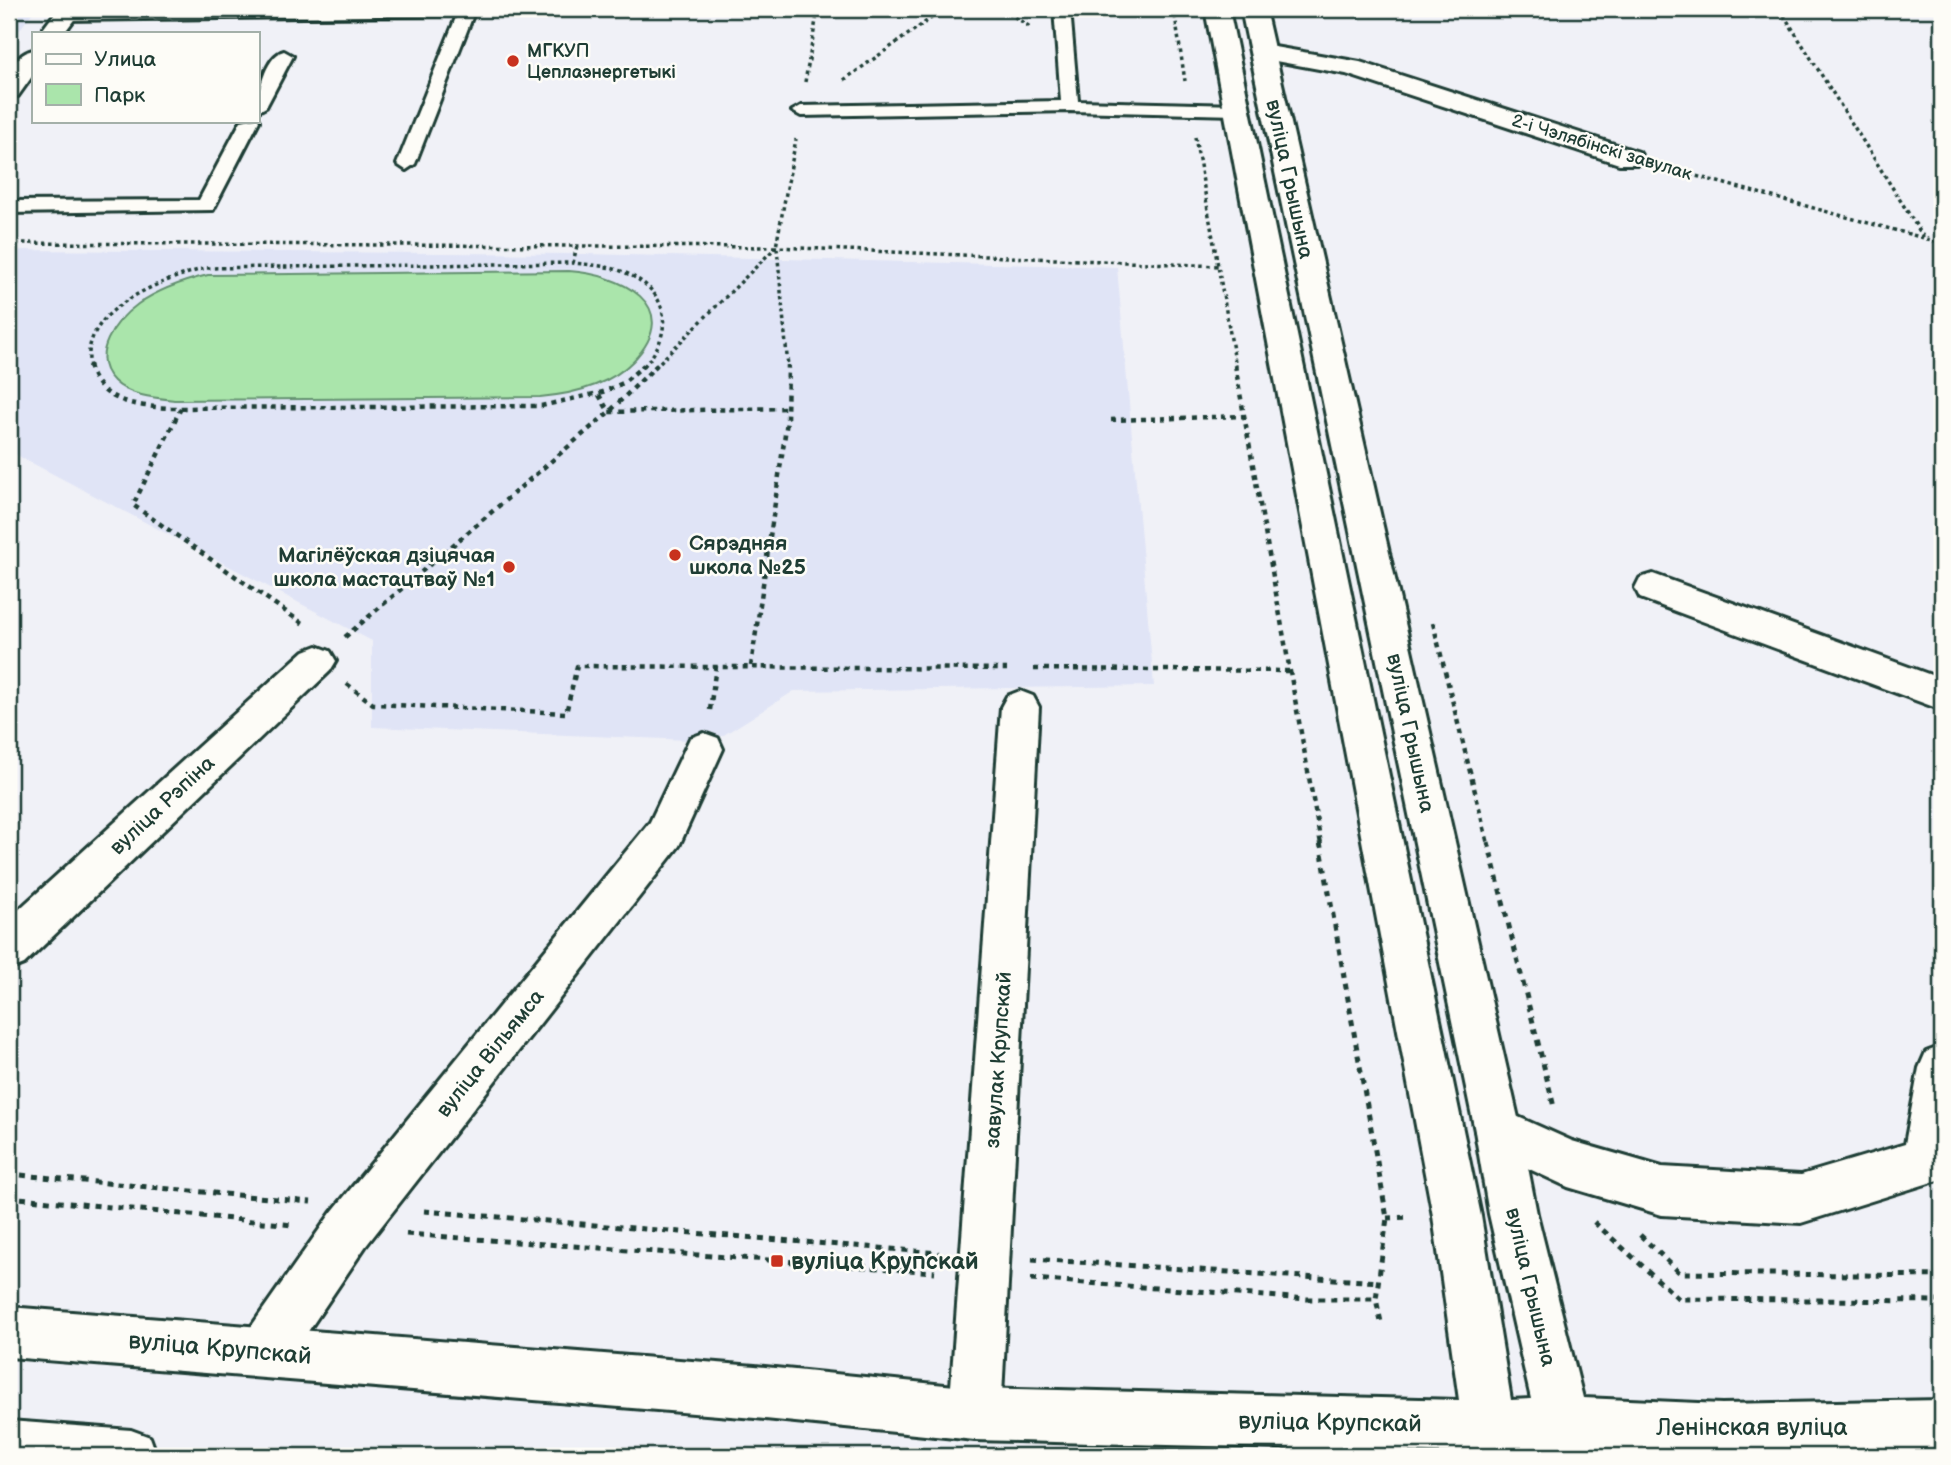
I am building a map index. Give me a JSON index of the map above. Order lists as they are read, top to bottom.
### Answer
{
  "streets": {
    "main road": [
      "2-і Чэлябінскі завулак",
      "вуліца Грышына",
      "вуліца Рэпіна",
      "вуліца Вільямса",
      "завулак Крупскай",
      "вуліца Крупскай",
      "Ленінская вуліца"
    ]
  },
  "crossings": [
    ["2-і Чэлябінскі завулак", "вуліца Грышына"],
    ["вуліца Грышына", "вуліца Крупскай"],
    ["вуліца Грышына", "Ленінская вуліца"],
    ["вуліца Вільямса", "вуліца Крупскай"],
    ["завулак Крупскай", "вуліца Крупскай"],
    ["вуліца Крупскай", "Ленінская вуліца"]
  ],
  "places": {
    "other": ["МГКУП Цеплаэнергетыкі", "Сярэдняя школа №25", "Магілёўская дзіцячая школа мастацтваў №1"],
    "transit": ["вуліца Крупскай"]
  },
  "legend": ["Улица", "Парк"]
}
